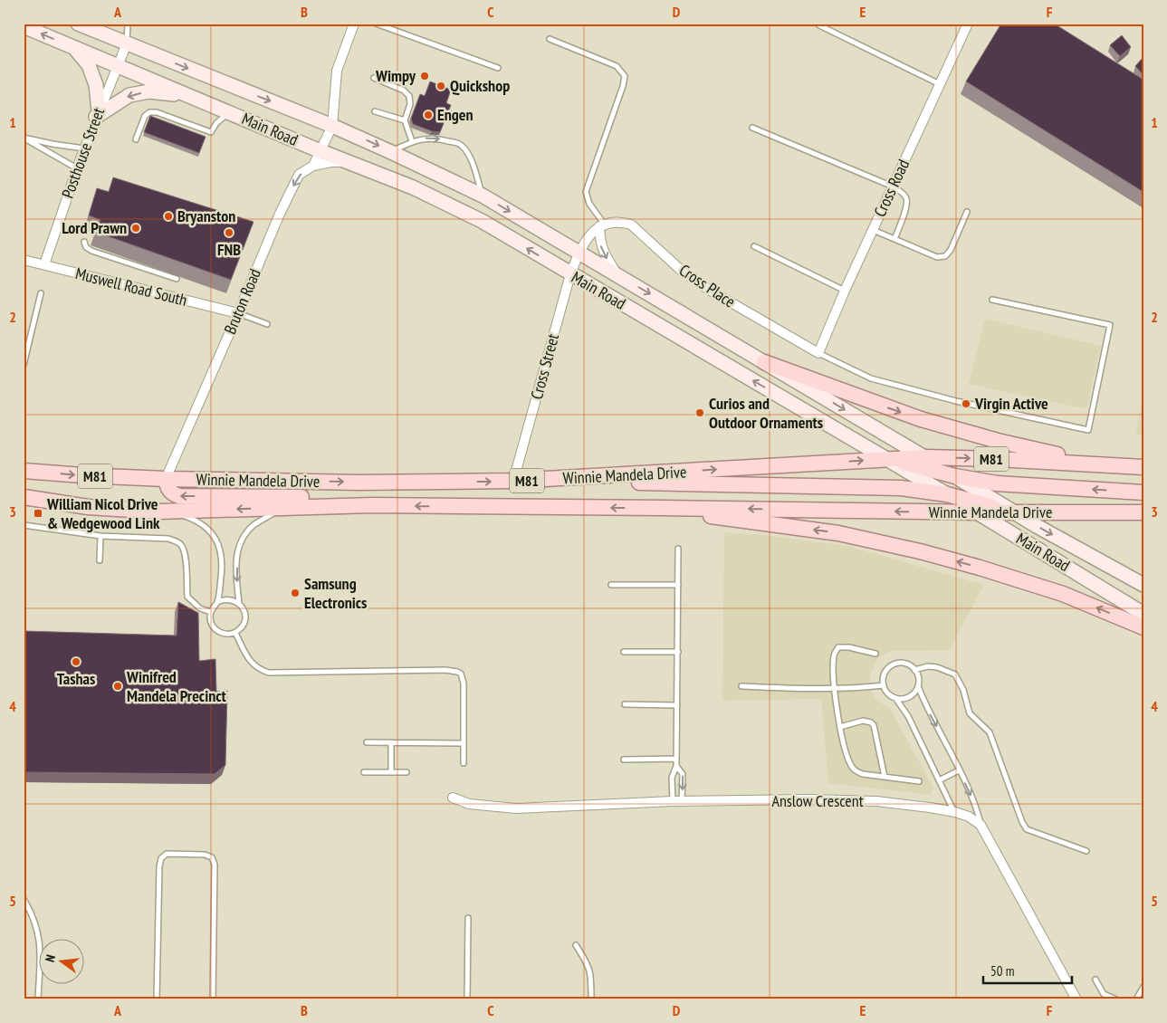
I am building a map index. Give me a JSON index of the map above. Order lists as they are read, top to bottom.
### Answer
{
  "streets": {
    "main road": ["Main Road", "M81", "Winnie Mandela Drive"],
    "street": [
      "Posthouse Street",
      "Cross Road",
      "Cross Place",
      "Muswell Road South",
      "Bruton Road",
      "Cross Street",
      "Anslow Crescent"
    ]
  },
  "crossings": [
    ["Main Road", "Posthouse Street"],
    ["Main Road", "Cross Street"],
    ["Main Road", "Winnie Mandela Drive"],
    ["Posthouse Street", "Muswell Road South"],
    ["Cross Road", "Cross Place"],
    ["Muswell Road South", "Bruton Road"],
    ["Bruton Road", "Winnie Mandela Drive"],
    ["Cross Street", "Winnie Mandela Drive"]
  ],
  "one_way": ["Bruton Road"],
  "places": {
    "other": [
      "Wimpy",
      "Quickshop",
      "Engen",
      "Bryanston",
      "Lord Prawn",
      "FNB",
      "Virgin Active",
      "Curios and Outdoor Ornaments",
      "Samsung Electronics",
      "Tashas",
      "Winifred Mandela Precinct"
    ],
    "transit": ["William Nicol Drive & Wedgewood Link"]
  },
  "scale_bar": "50 m",
  "north": "left",
  "grid": {
    "columns": [
      "A",
      "B",
      "C",
      "D",
      "E",
      "F"
    ],
    "rows": [
      "1",
      "2",
      "3",
      "4",
      "5"
    ]
  }
}
